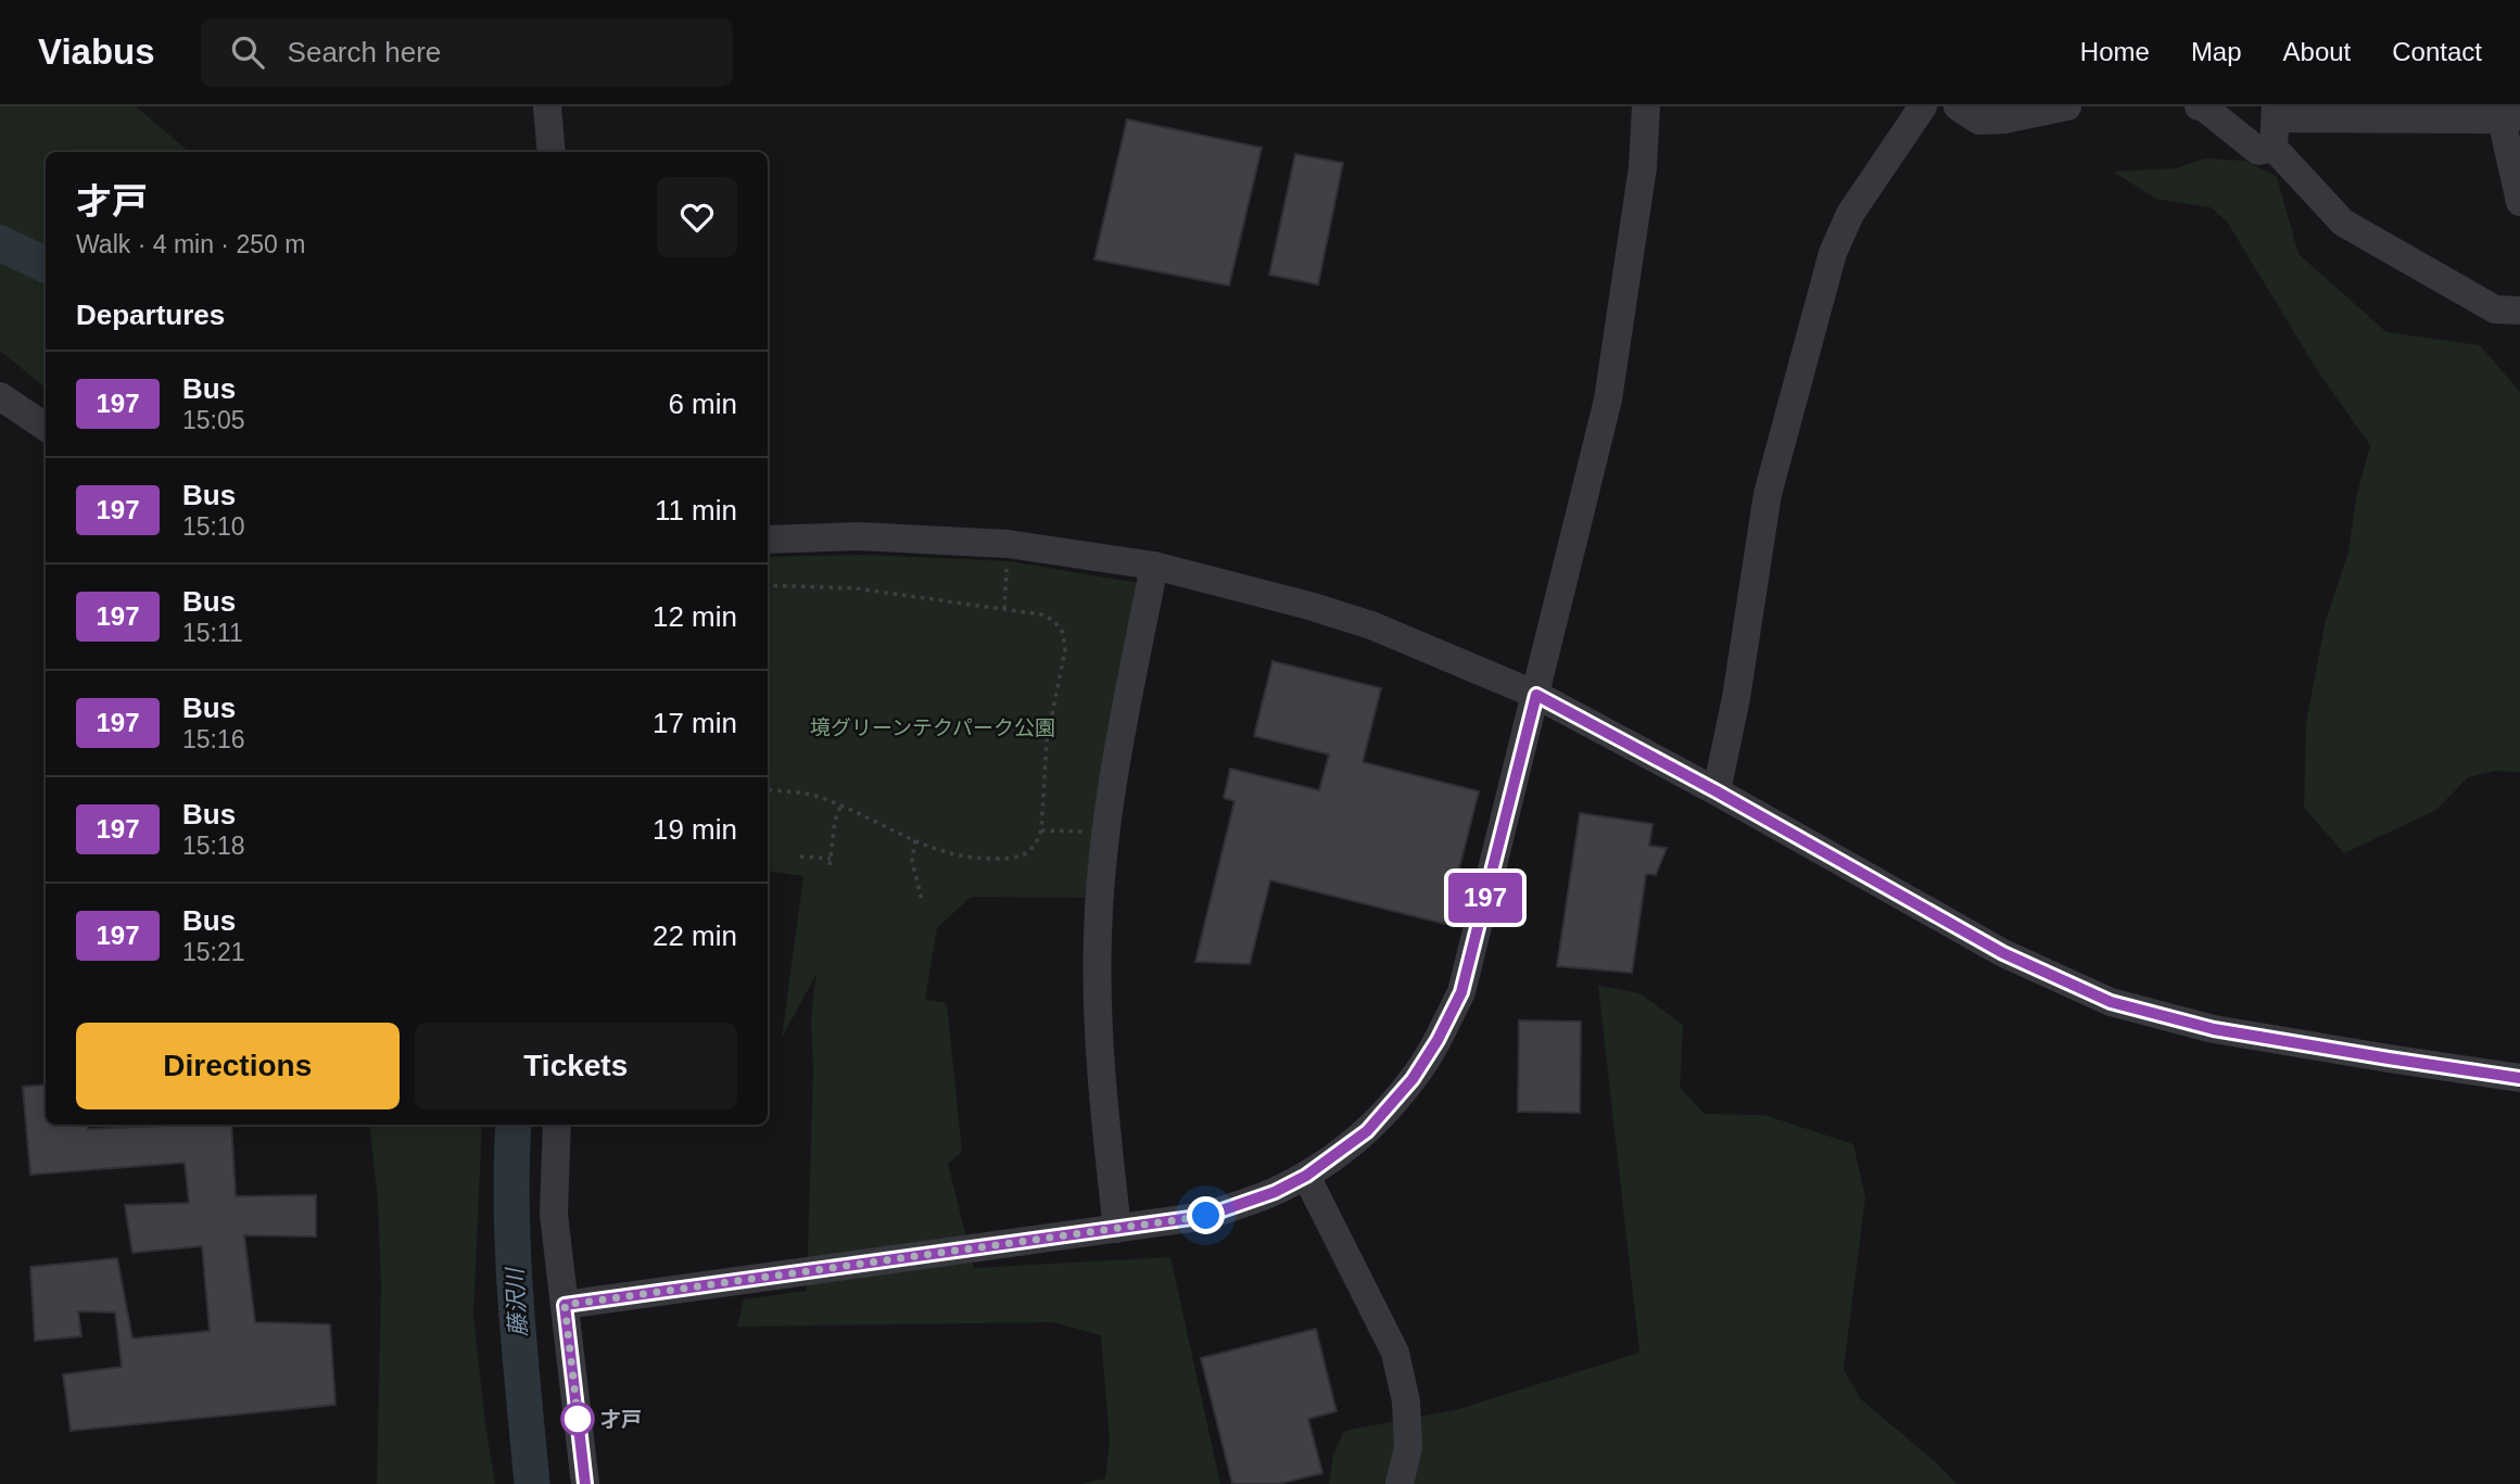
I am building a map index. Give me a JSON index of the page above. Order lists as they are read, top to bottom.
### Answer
{
  "water": ["藤沢川"],
  "parks": ["境グリーンテクパーク公園"],
  "places": ["才戸"],
  "lines": ["bus line 197"],
  "page": {
    "header": "Viabus",
    "search": "Search here",
    "nav": [
      "Home",
      "Map",
      "About",
      "Contact"
    ],
    "on_map": "197",
    "heading": [
      ["才戸", "Walk · 4 min · 250 m"],
      "Departures"
    ],
    "list": [
      {
        "mark": "197",
        "name": "Bus",
        "note": "15:05",
        "value": "6 min"
      },
      {
        "mark": "197",
        "name": "Bus",
        "note": "15:10",
        "value": "11 min"
      },
      {
        "mark": "197",
        "name": "Bus",
        "note": "15:11",
        "value": "12 min"
      },
      {
        "mark": "197",
        "name": "Bus",
        "note": "15:16",
        "value": "17 min"
      },
      {
        "mark": "197",
        "name": "Bus",
        "note": "15:18",
        "value": "19 min"
      },
      {
        "mark": "197",
        "name": "Bus",
        "note": "15:21",
        "value": "22 min"
      }
    ],
    "buttons": ["Directions", "Tickets"]
  }
}
